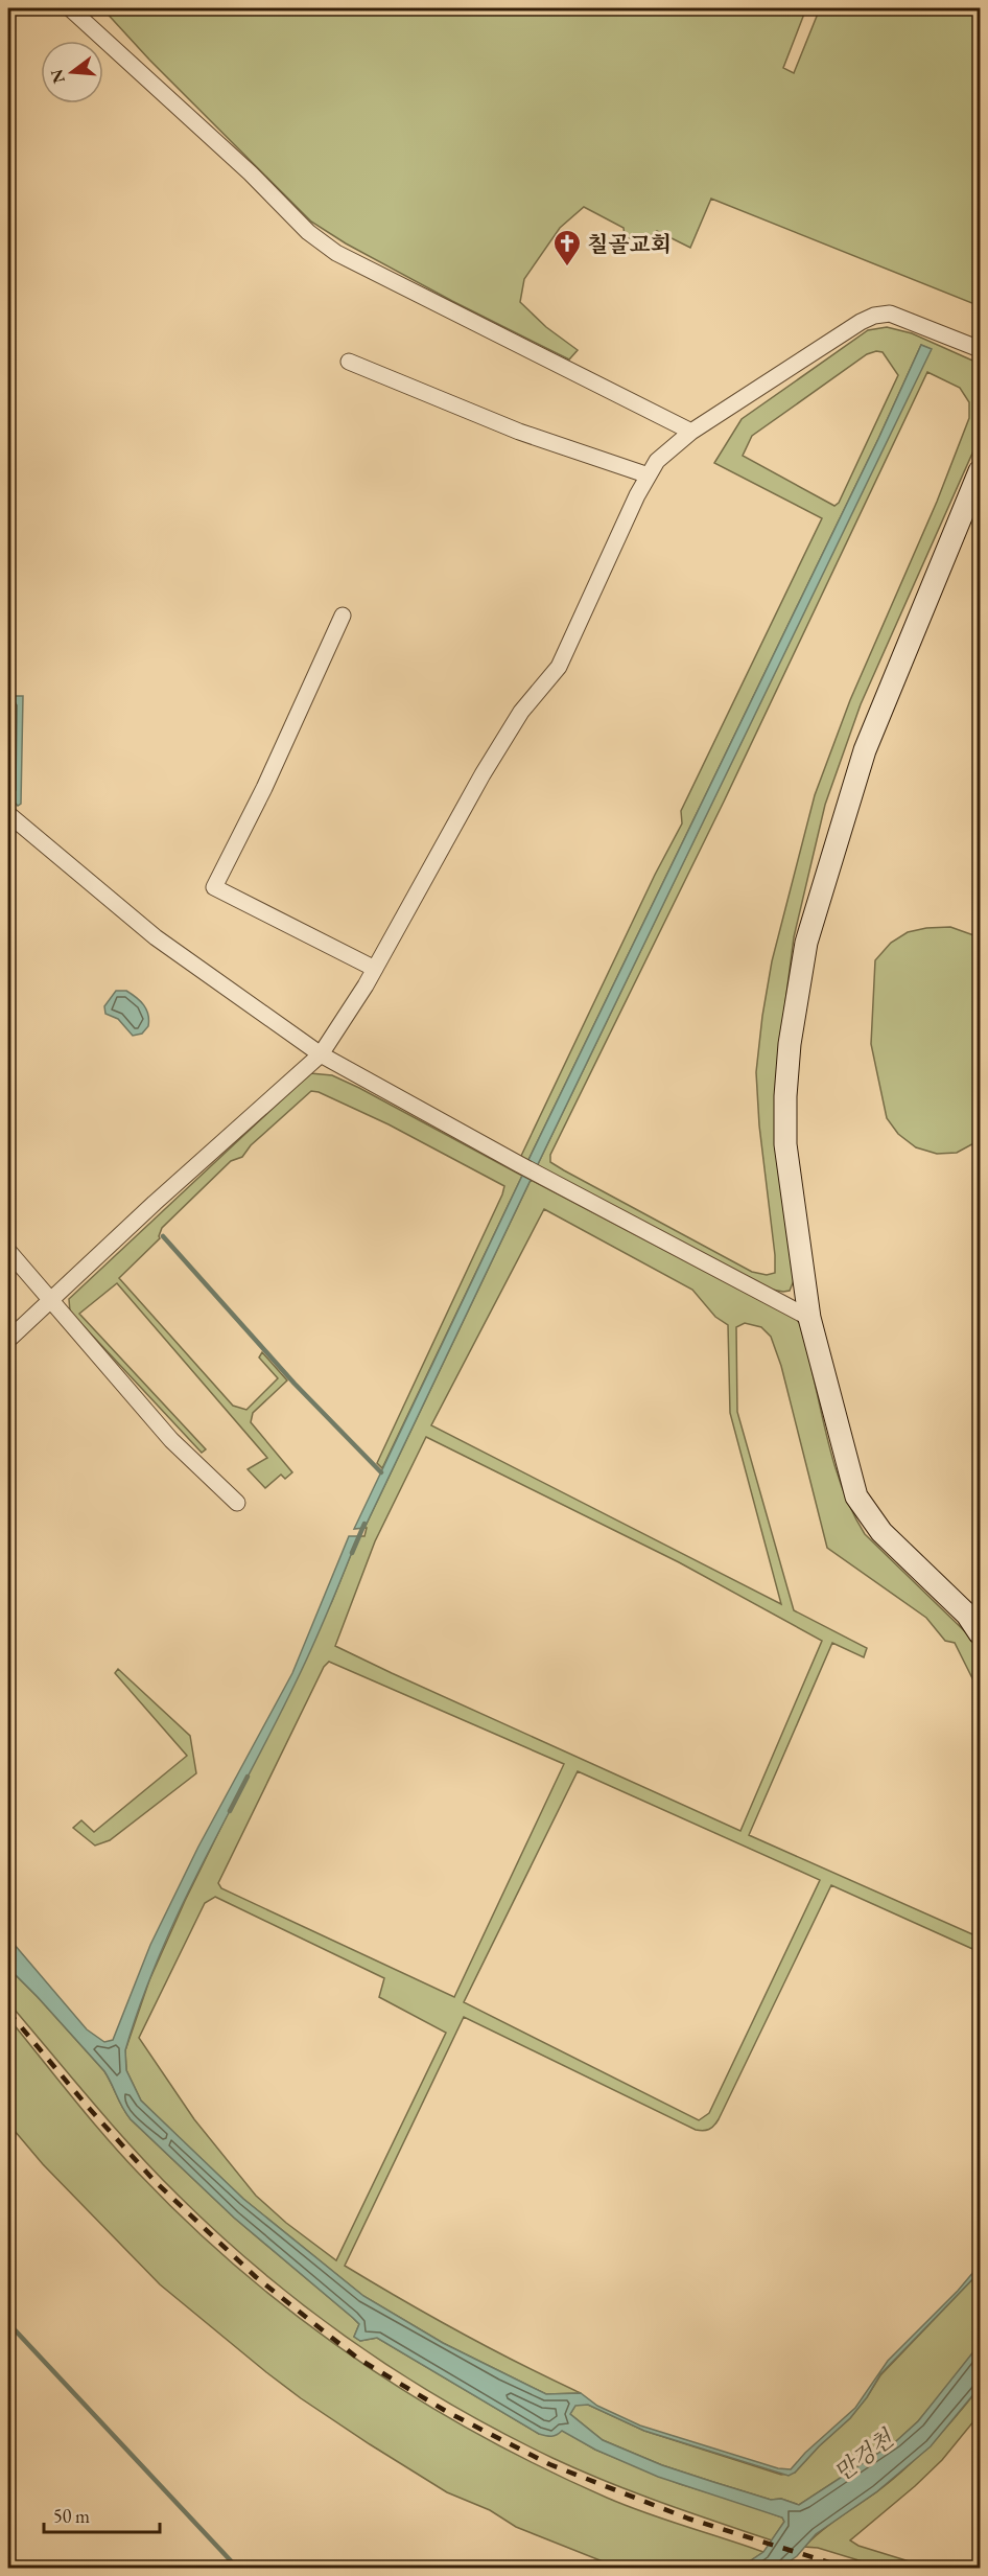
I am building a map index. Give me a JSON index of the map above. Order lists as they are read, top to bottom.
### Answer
{
  "water": ["만겅천"],
  "places": {
    "church": ["칠골교회"]
  },
  "scale_bar": "50 m",
  "north": "left"
}
